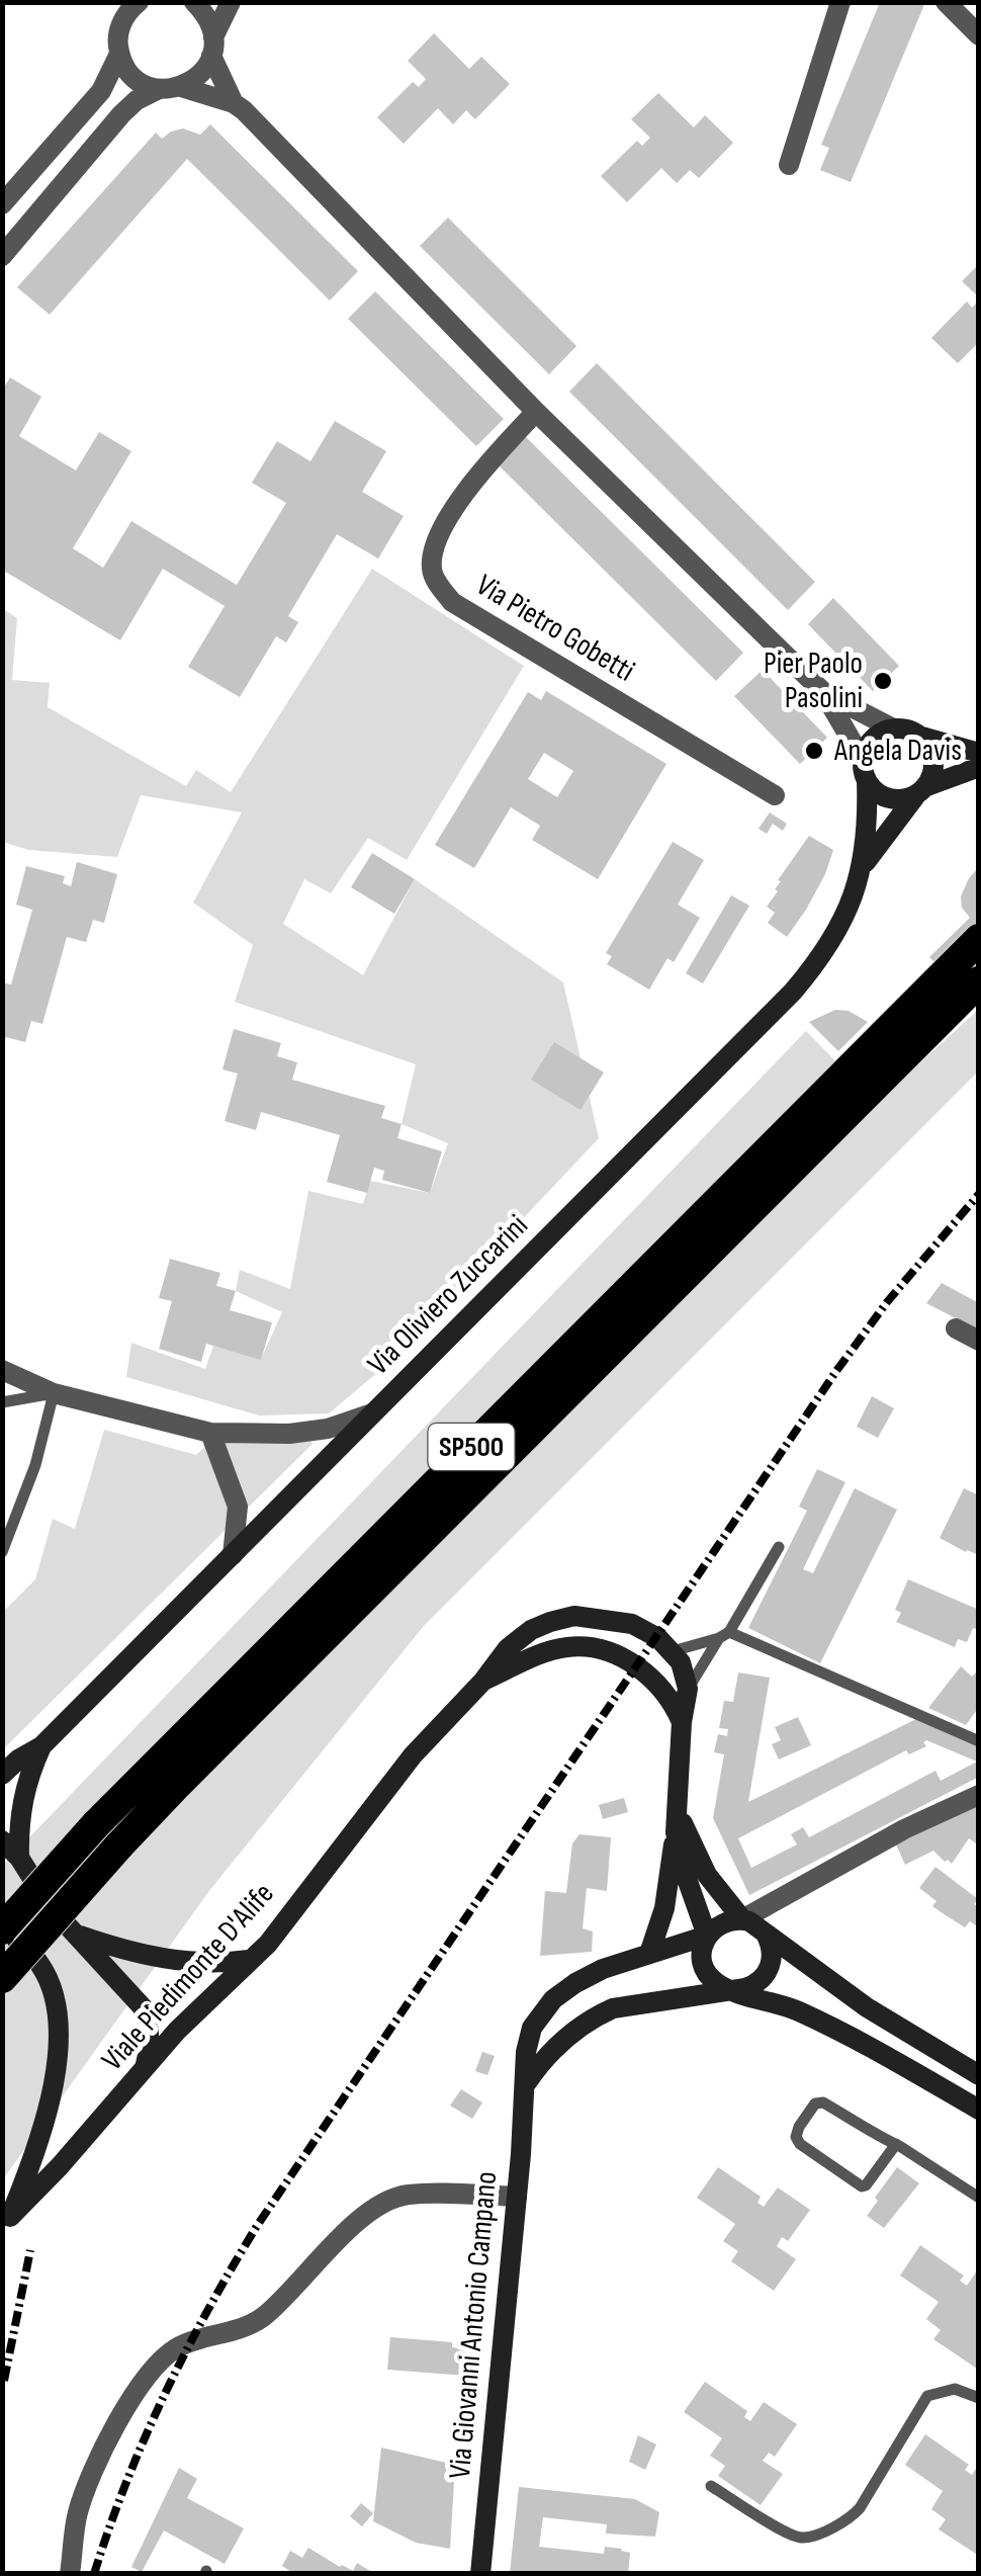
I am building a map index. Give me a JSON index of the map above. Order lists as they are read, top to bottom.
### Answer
{
  "streets": {
    "highway": ["SP500"],
    "main road": ["Via Oliviero Zuccarini", "Viale Piedimonte D'Alife", "Via Giovanni Antonio Campano"],
    "street": ["Via Pietro Gobetti"]
  },
  "places": ["Pier Paolo Pasolini", "Angela Davis"]
}
